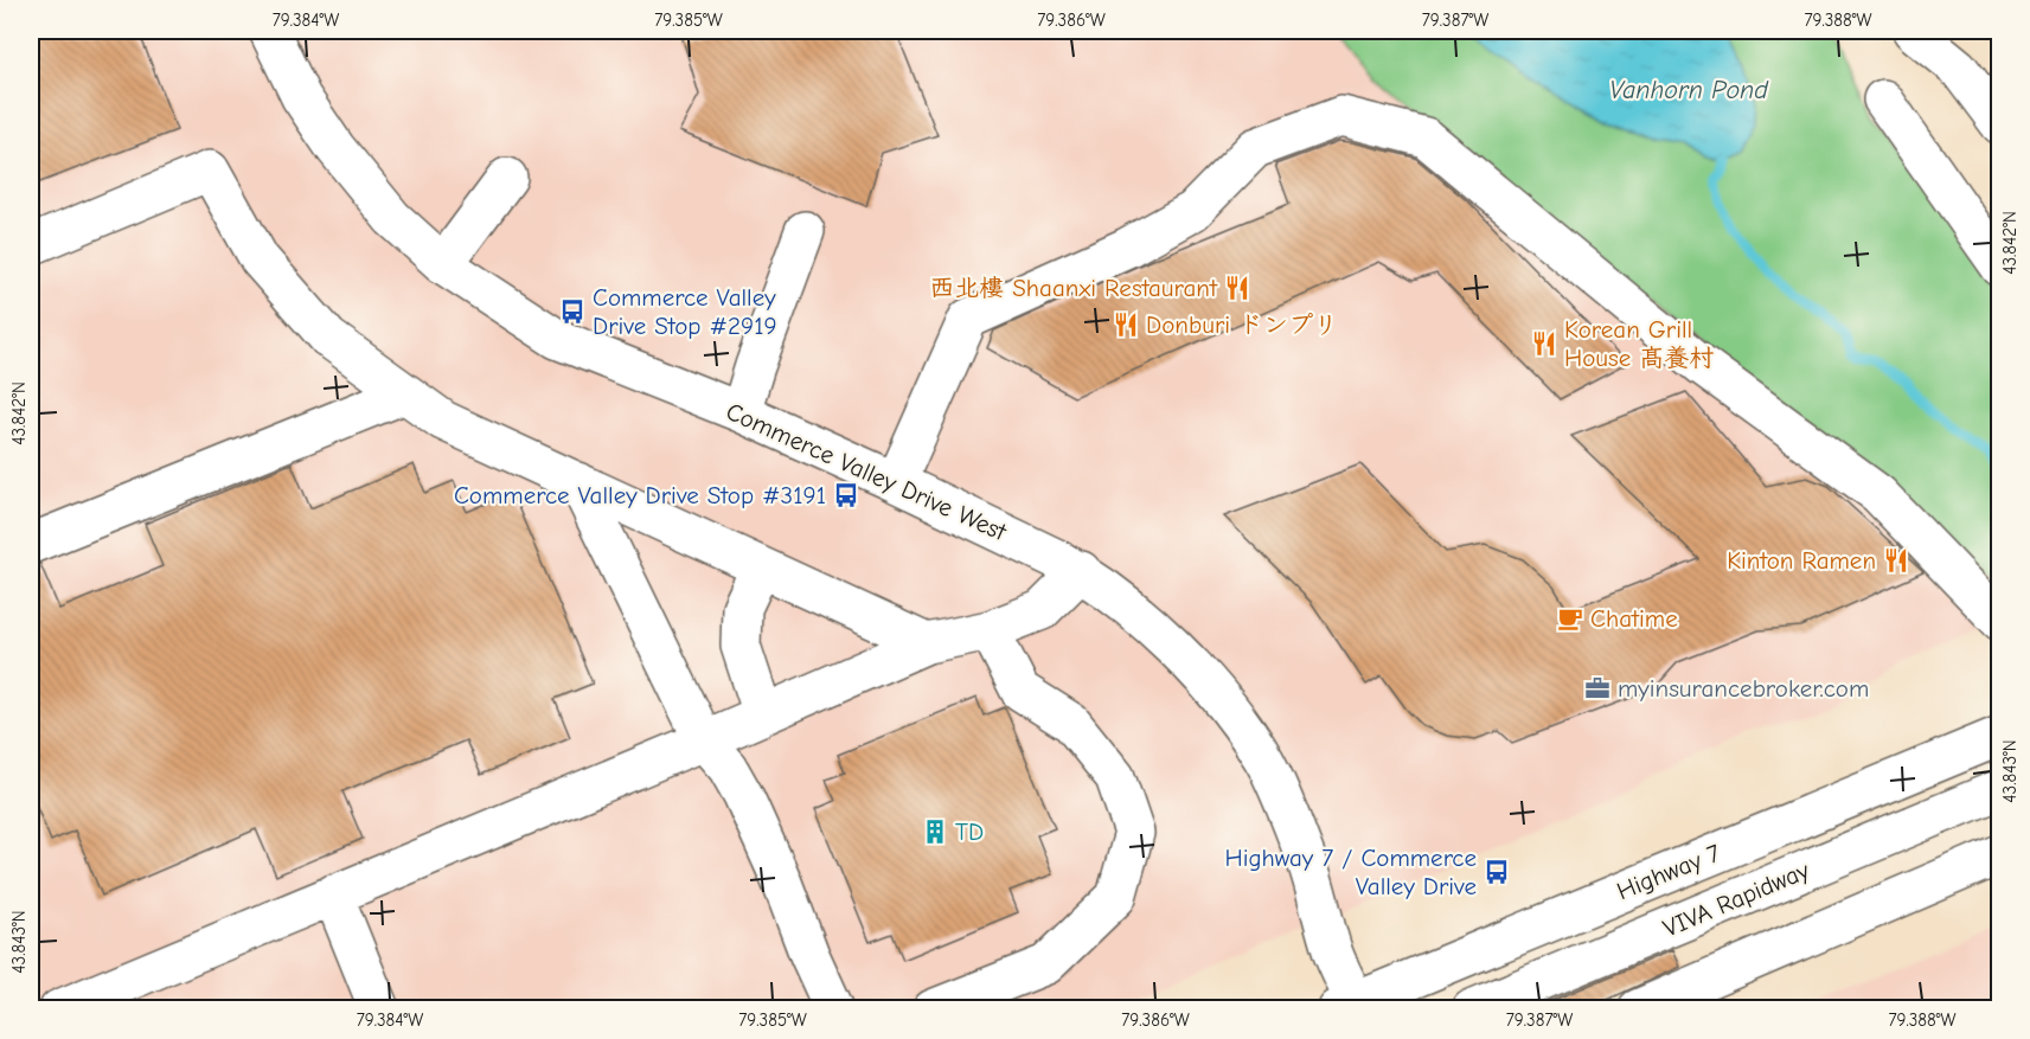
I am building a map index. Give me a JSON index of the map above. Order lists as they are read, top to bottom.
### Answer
{
  "streets": {
    "street": ["Commerce Valley Drive West", "Highway 7", "VIVA Rapidway"]
  },
  "crossings": [
    ["Commerce Valley Drive West", "Highway 7"]
  ],
  "water": ["Vanhorn Pond"],
  "places": {
    "restaurant": [
      "西北樓 Shaanxi Restaurant",
      "Donburi ドンプリ",
      "Korean Grill House 髙養村",
      "Kinton Ramen"
    ],
    "bus stop": ["Commerce Valley Drive Stop #2919", "Commerce Valley Drive Stop #3191", "Highway 7 / Commerce Valley Drive"],
    "cafe": ["Chatime"],
    "office": ["myinsurancebroker.com"],
    "building": ["TD"]
  },
  "coordinates": [
    "79.384°W",
    "79.385°W",
    "79.386°W",
    "79.387°W",
    "79.388°W",
    "43.842°N",
    "43.843°N"
  ]
}
